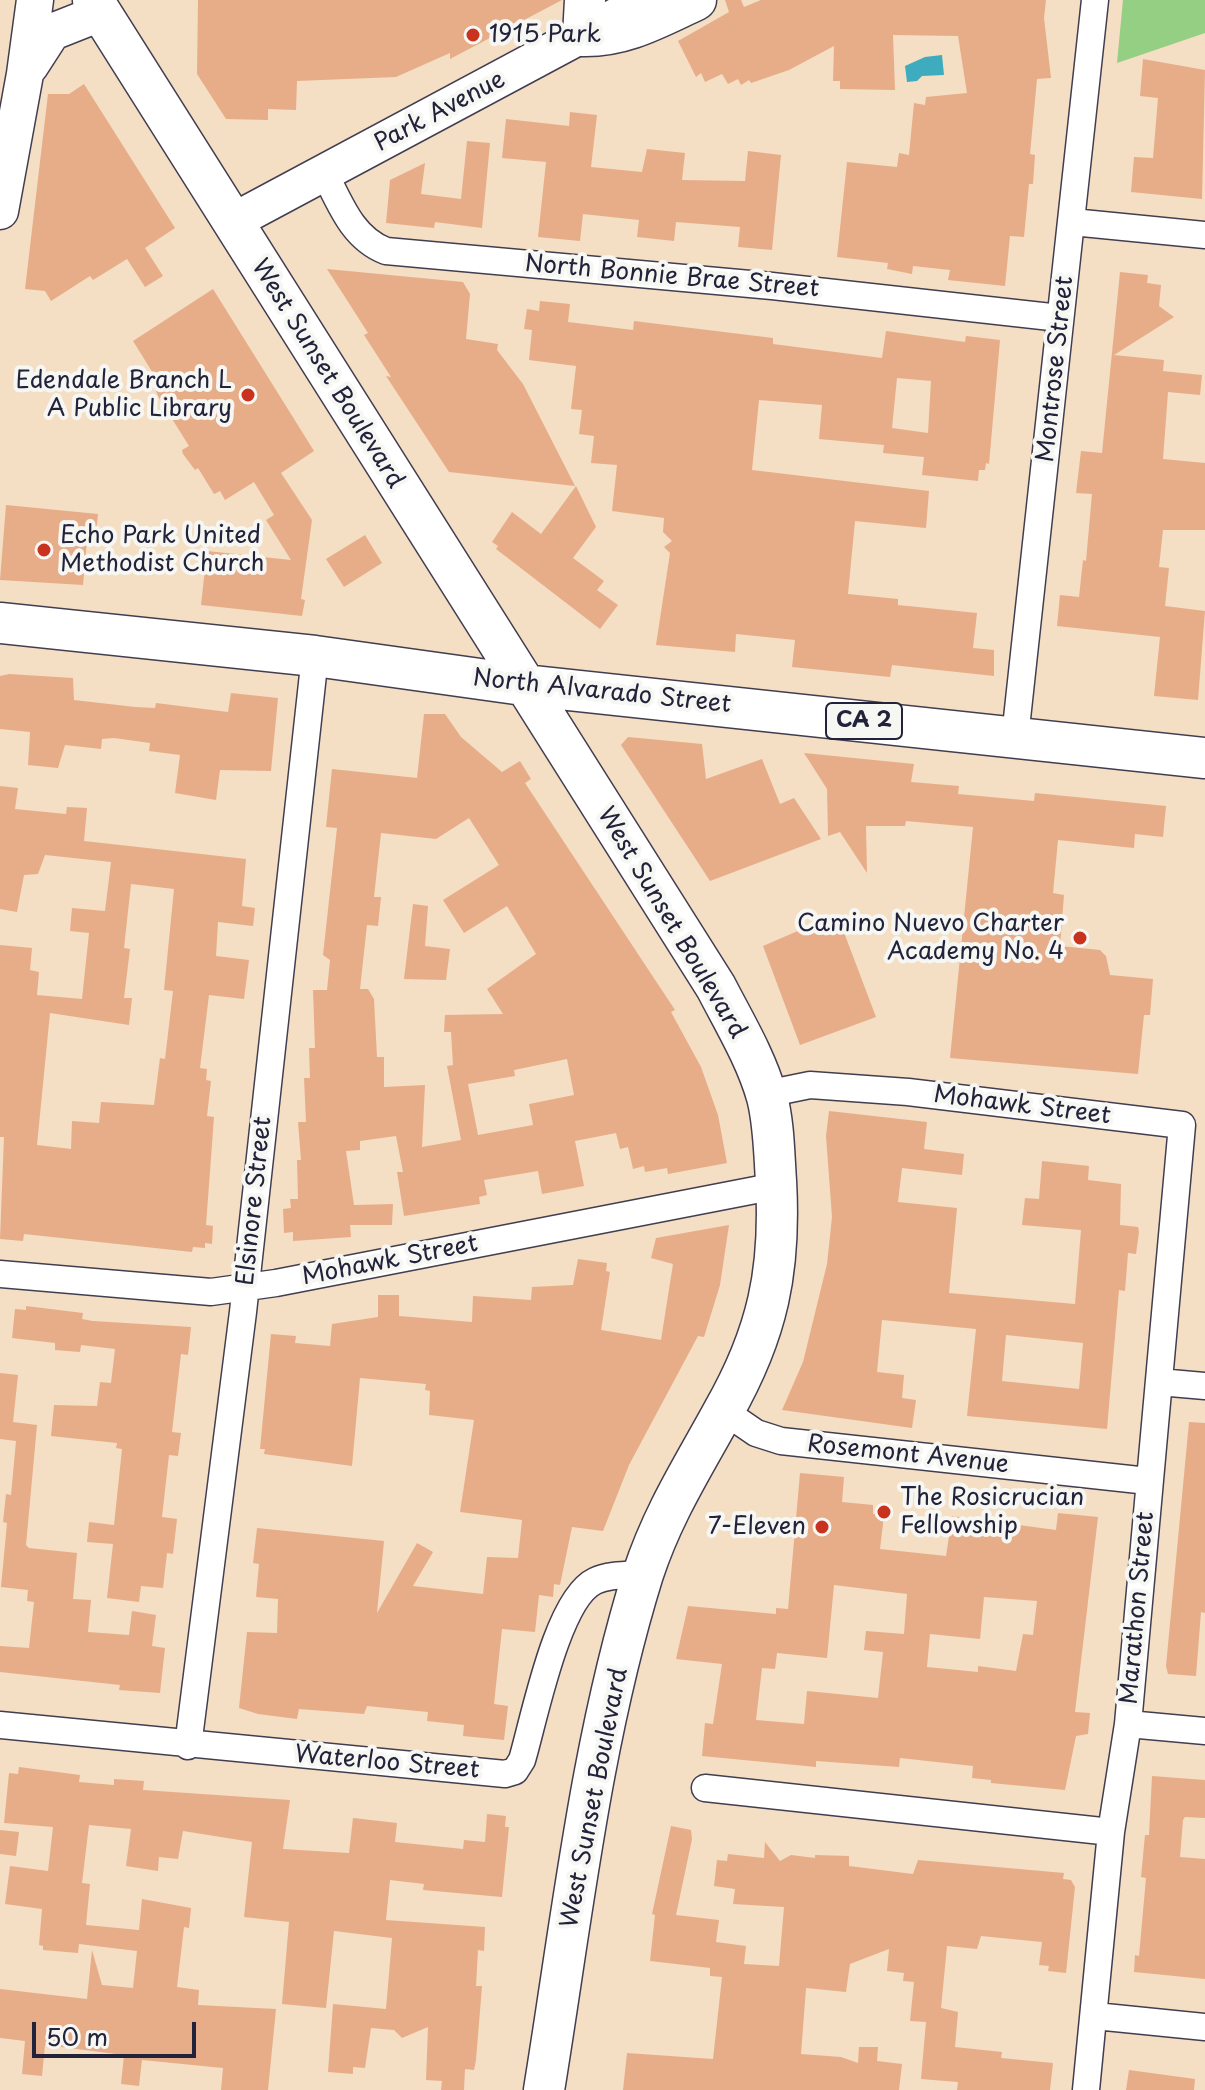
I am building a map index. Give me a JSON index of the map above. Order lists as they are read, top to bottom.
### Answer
{
  "streets": {
    "main road": ["West Sunset Boulevard", "North Alvarado Street", "CA 2"],
    "street": [
      "Park Avenue",
      "North Bonnie Brae Street",
      "Montrose Street",
      "Mohawk Street",
      "Elsinore Street",
      "Rosemont Avenue",
      "Marathon Street",
      "Waterloo Street"
    ]
  },
  "crossings": [
    ["Park Avenue", "North Bonnie Brae Street"],
    ["Park Avenue", "West Sunset Boulevard"],
    ["North Bonnie Brae Street", "Montrose Street"],
    ["Montrose Street", "North Alvarado Street"],
    ["West Sunset Boulevard", "North Alvarado Street"],
    ["West Sunset Boulevard", "Mohawk Street"],
    ["West Sunset Boulevard", "Rosemont Avenue"],
    ["West Sunset Boulevard", "Waterloo Street"],
    ["North Alvarado Street", "Elsinore Street"],
    ["Mohawk Street", "Elsinore Street"],
    ["Mohawk Street", "Marathon Street"],
    ["Elsinore Street", "Waterloo Street"],
    ["Rosemont Avenue", "Marathon Street"]
  ],
  "places": [
    "1915 Park",
    "Edendale Branch L A Public Library",
    "Echo Park United Methodist Church",
    "Camino Nuevo Charter Academy No. 4",
    "The Rosicrucian Fellowship",
    "7-Eleven"
  ],
  "scale_bar": "50 m"
}
